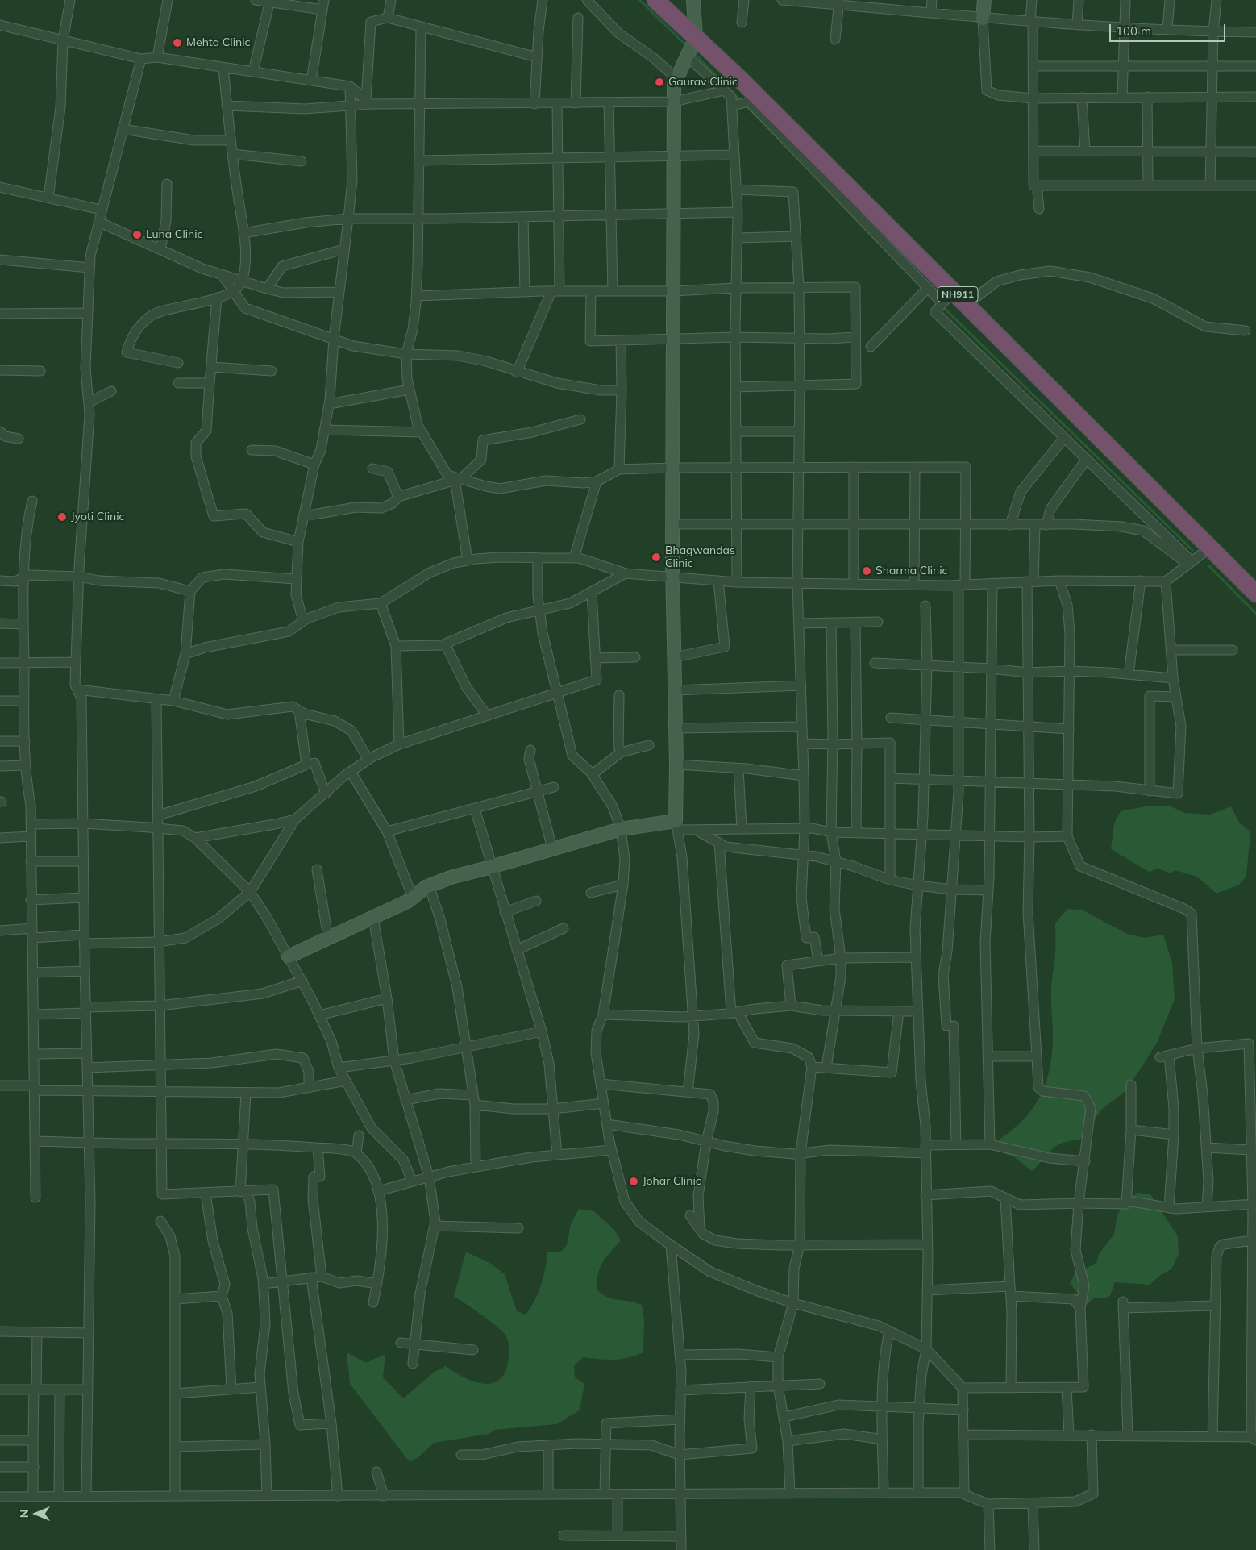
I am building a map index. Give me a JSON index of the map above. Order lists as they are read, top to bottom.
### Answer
{
  "streets": {
    "highway": ["NH911"]
  },
  "places": [
    "Mehta Clinic",
    "Gaurav Clinic",
    "Luna Clinic",
    "Jyoti Clinic",
    "Bhagwandas Clinic",
    "Sharma Clinic",
    "Johar Clinic"
  ],
  "scale_bar": "100 m",
  "north": "left"
}
